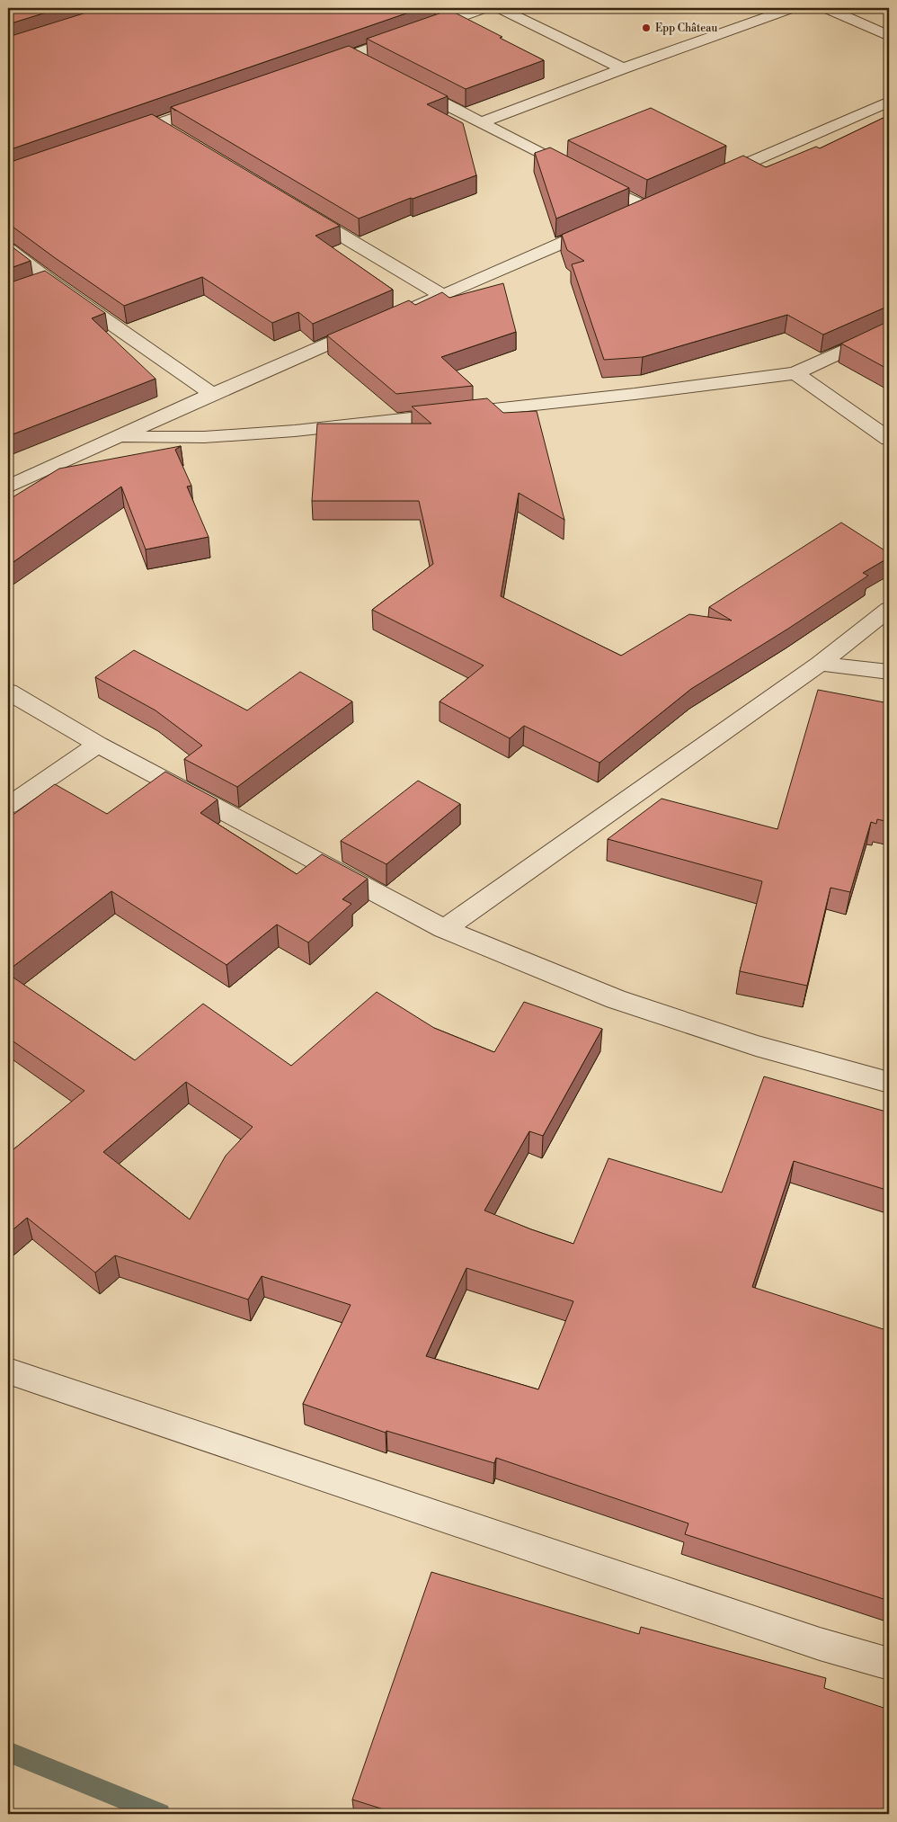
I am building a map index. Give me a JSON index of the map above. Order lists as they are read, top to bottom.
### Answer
{
  "places": ["Epp Château"]
}
